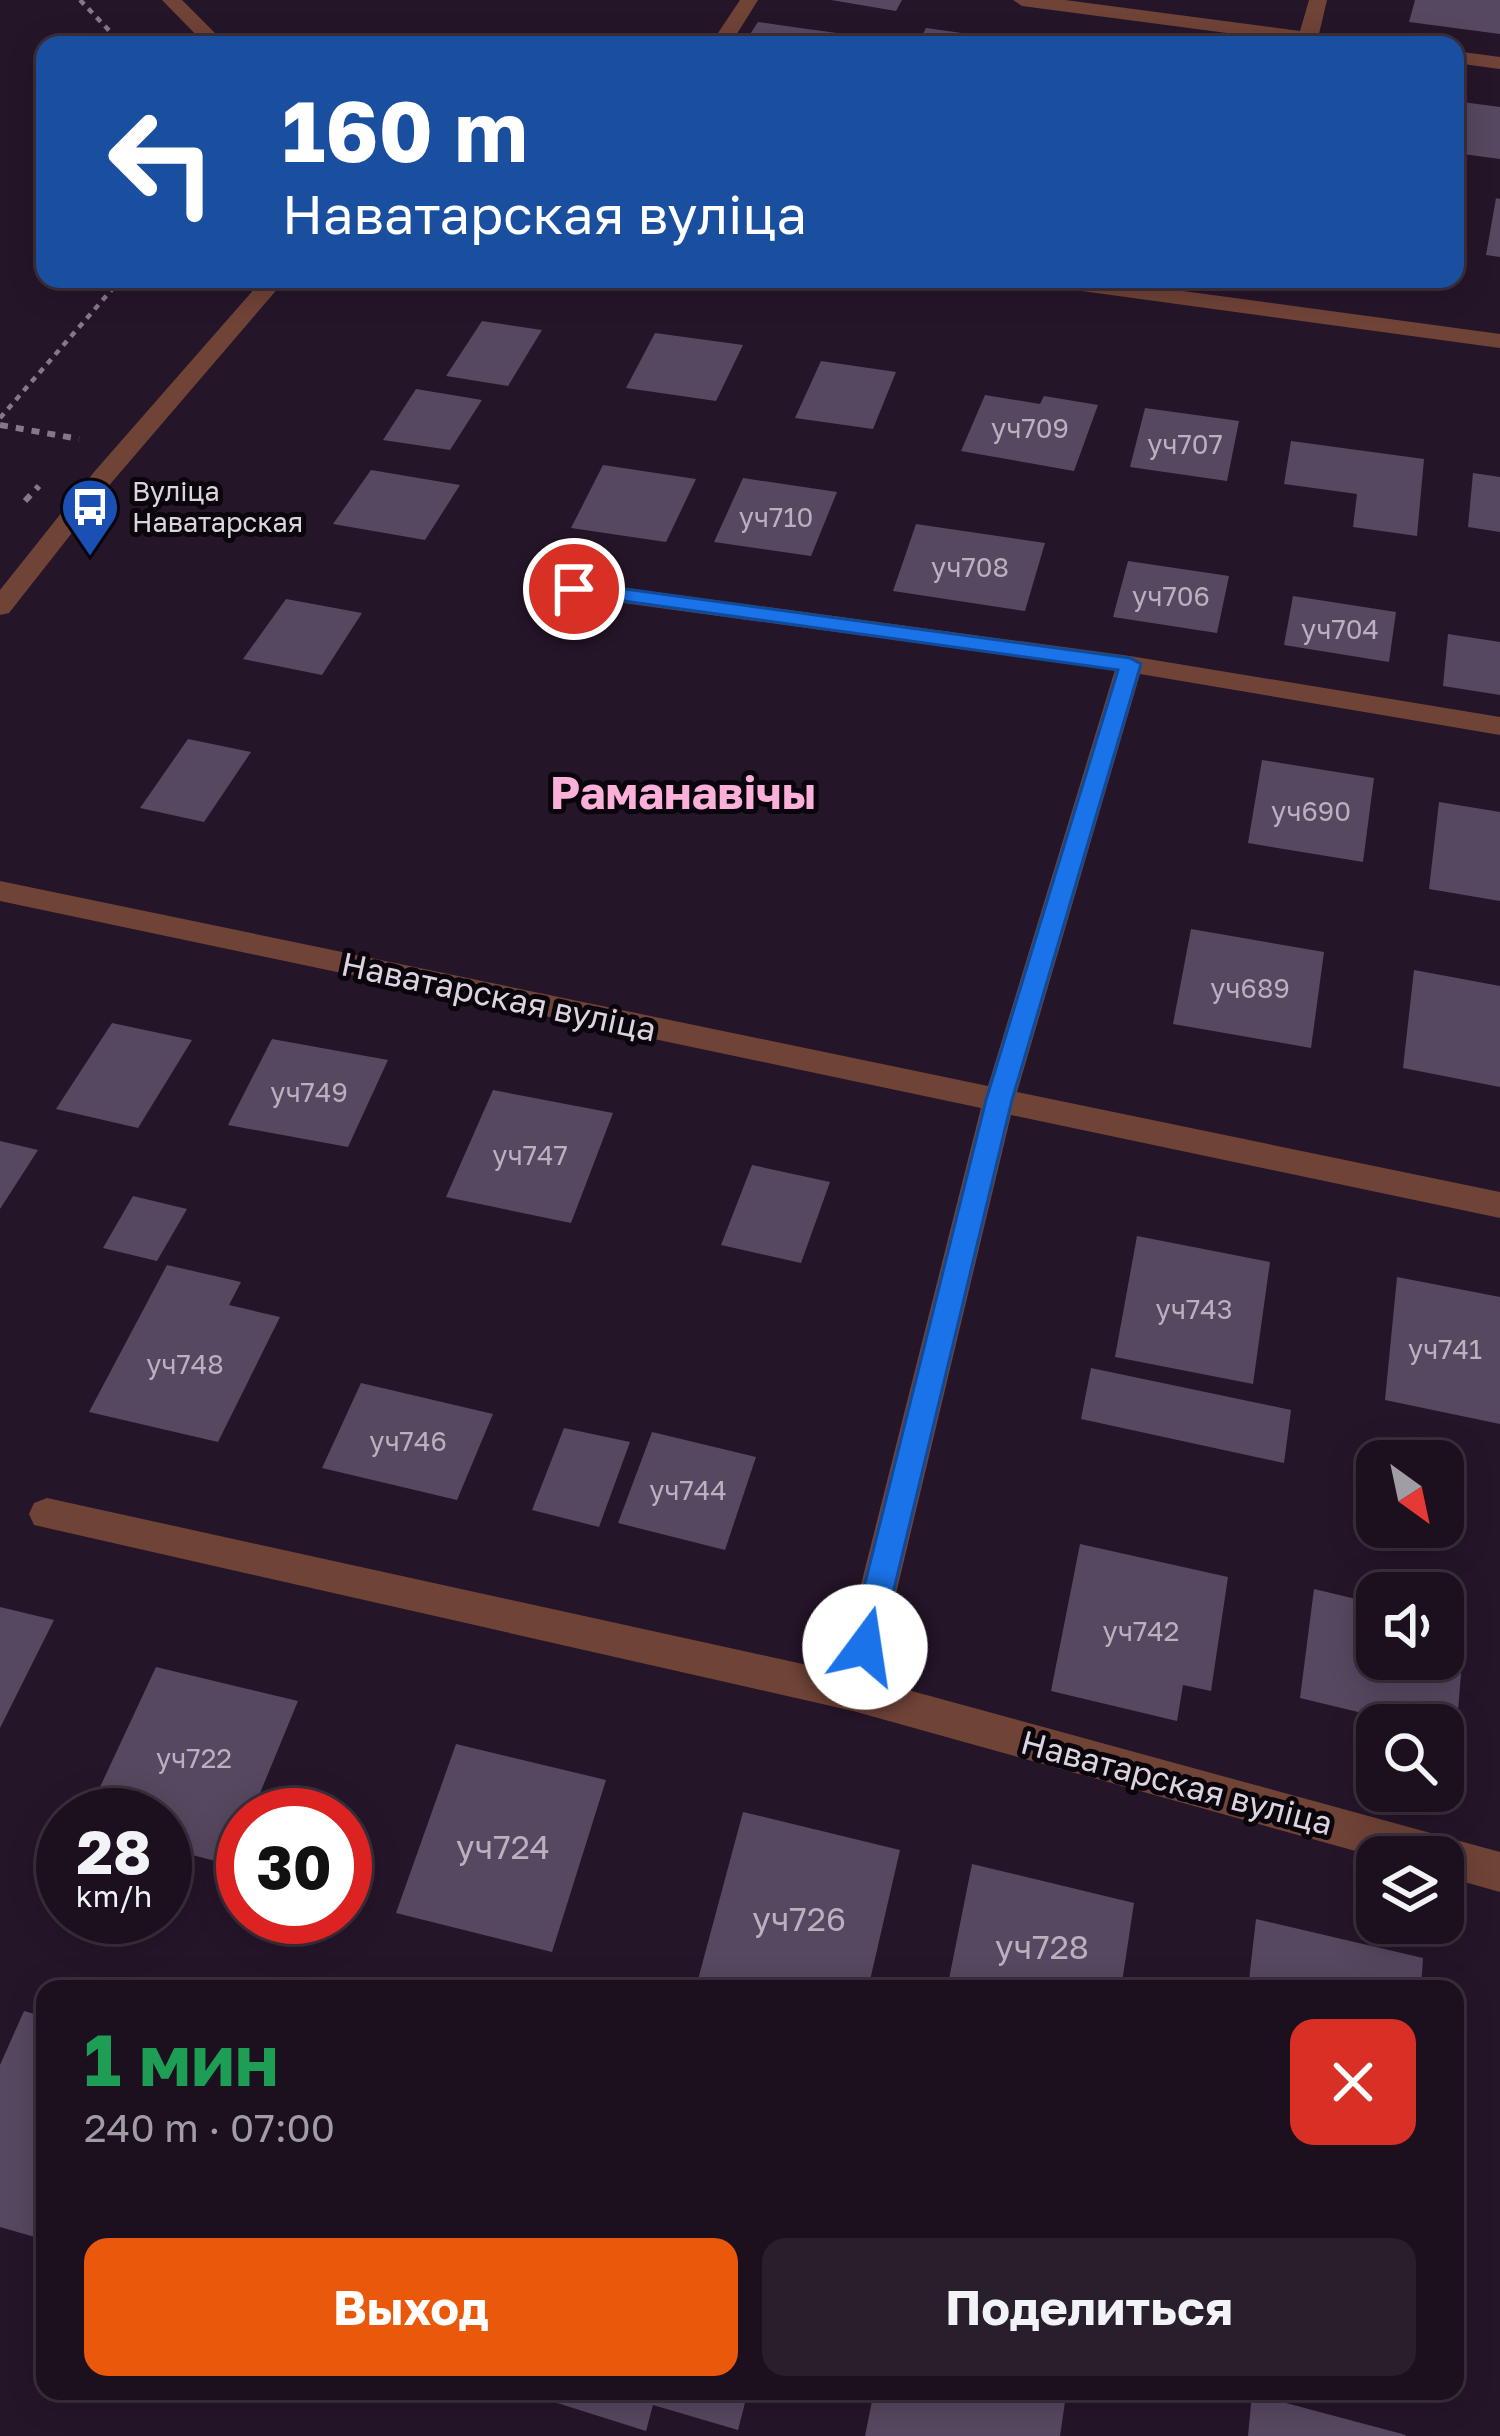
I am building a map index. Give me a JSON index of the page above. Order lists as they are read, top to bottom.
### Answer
{
  "streets": {
    "street": ["Наватарская вуліца"]
  },
  "districts": ["Раманавічы"],
  "places": {
    "bus stop": ["Вуліца Наватарская"]
  },
  "house_numbers": [
    "уч709",
    "уч707",
    "уч710",
    "уч708",
    "уч706",
    "уч704",
    "уч690",
    "уч689",
    "уч749",
    "уч747",
    "уч743",
    "уч741",
    "уч748",
    "уч746",
    "уч744",
    "уч742",
    "уч722",
    "уч724",
    "уч726",
    "уч728"
  ],
  "north": "bottom right",
  "page": {
    "turn": ["160 m", "Наватарская вуліца"],
    "speed": "28 km/h",
    "limit": "30",
    "heading": ["1 мин", "240 m · 07:00"],
    "buttons": ["Выход", "Поделиться"]
  }
}
